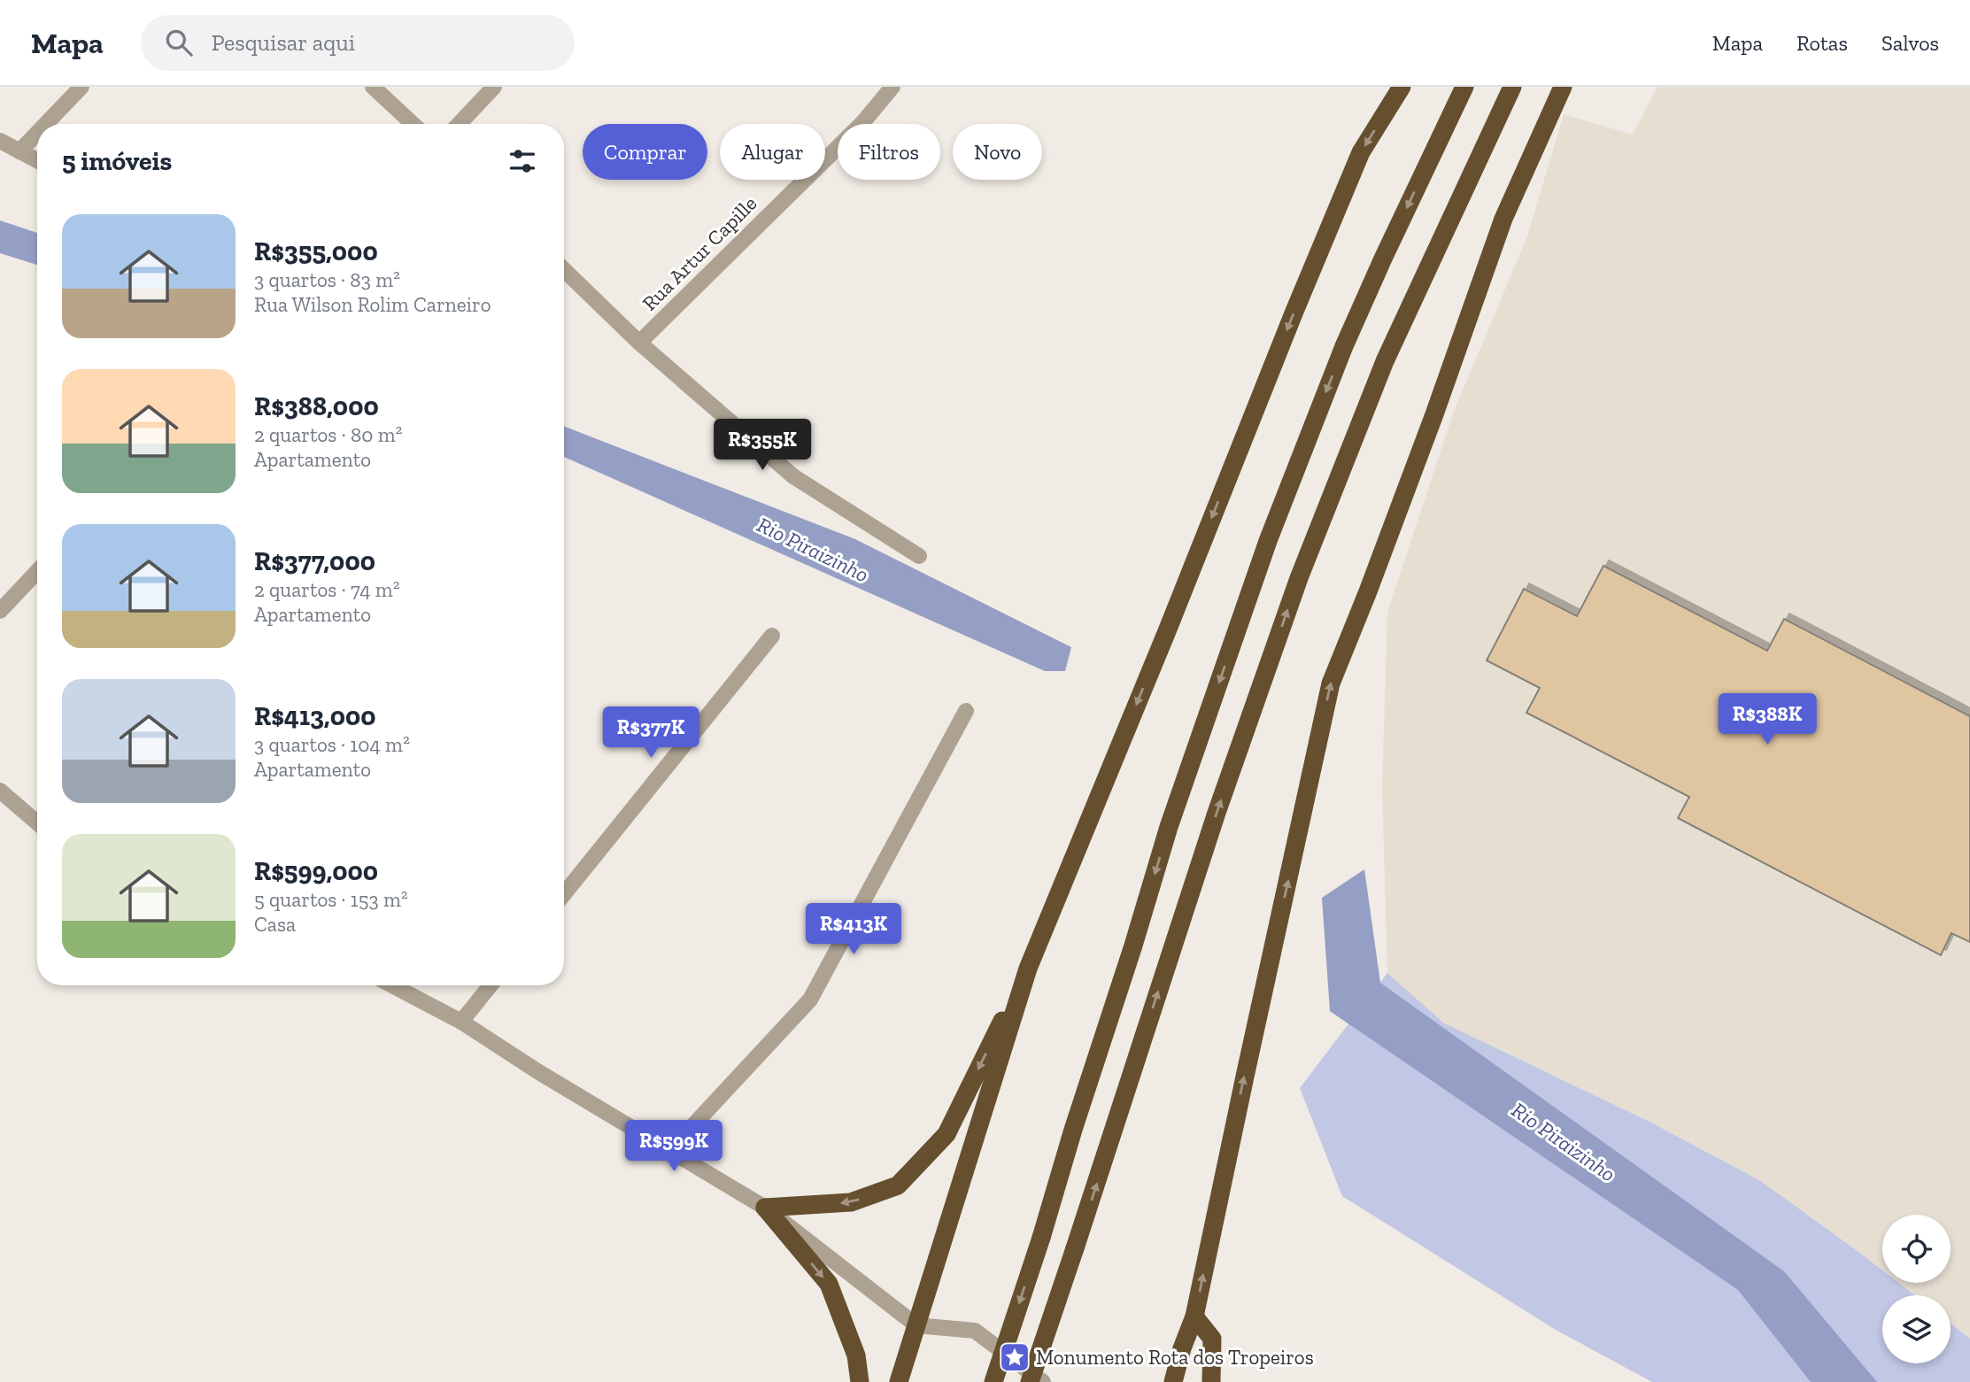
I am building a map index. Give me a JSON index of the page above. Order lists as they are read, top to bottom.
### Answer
{
  "streets": {
    "street": ["Rua Artur Capille"]
  },
  "water": ["Rio Piraizinho"],
  "places": {
    "place": ["Monumento Rota dos Tropeiros"]
  },
  "page": {
    "header": "Mapa",
    "search": "Pesquisar aqui",
    "nav": ["Mapa", "Rotas", "Salvos"],
    "chip": [
      "Comprar",
      "Alugar",
      "Filtros",
      "Novo"
    ],
    "heading": "5 imóveis",
    "list": [
      {
        "name": "R$355,000",
        "note": "3 quartos · 83 m² · Rua Wilson Rolim Carneiro"
      },
      {
        "name": "R$388,000",
        "note": "2 quartos · 80 m² · Apartamento"
      },
      {
        "name": "R$377,000",
        "note": "2 quartos · 74 m² · Apartamento"
      },
      {
        "name": "R$413,000",
        "note": "3 quartos · 104 m² · Apartamento"
      },
      {
        "name": "R$599,000",
        "note": "5 quartos · 153 m² · Casa"
      }
    ],
    "price": [
      "R$355K",
      "R$388K",
      "R$377K",
      "R$413K",
      "R$599K"
    ]
  }
}
